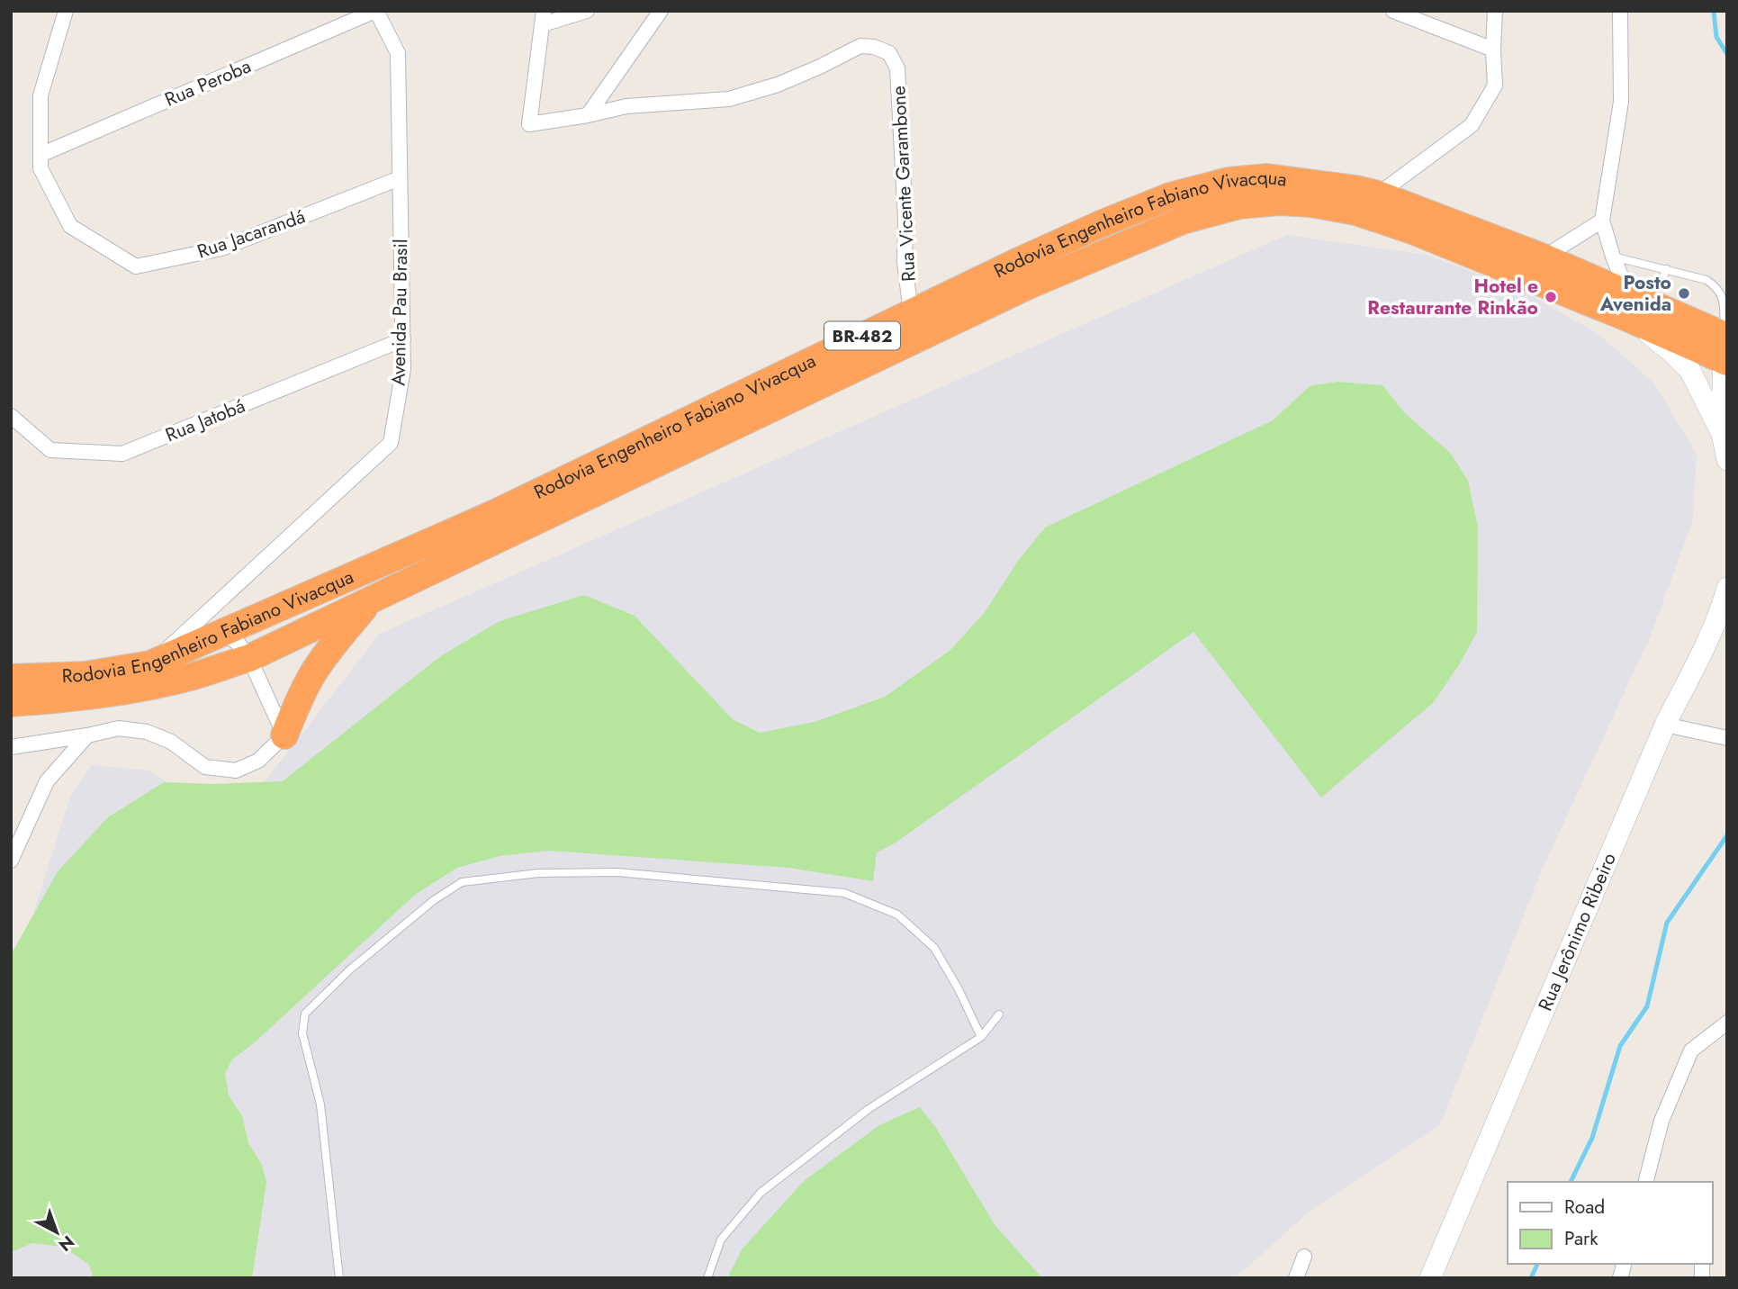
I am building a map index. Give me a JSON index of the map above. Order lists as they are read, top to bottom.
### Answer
{
  "streets": {
    "highway": ["Rodovia Engenheiro Fabiano Vivacqua", "BR-482"],
    "street": [
      "Rua Peroba",
      "Rua Vicente Garambone",
      "Rua Jacarandá",
      "Avenida Pau Brasil",
      "Rua Jatobá",
      "Rua Jerônimo Ribeiro"
    ]
  },
  "crossings": [
    ["Rua Peroba", "Rua Jacarandá"],
    ["Rua Peroba", "Avenida Pau Brasil"],
    ["Rua Vicente Garambone", "Rodovia Engenheiro Fabiano Vivacqua"],
    ["Rodovia Engenheiro Fabiano Vivacqua", "Avenida Pau Brasil"],
    ["Rua Jacarandá", "Avenida Pau Brasil"],
    ["Avenida Pau Brasil", "Rua Jatobá"]
  ],
  "places": ["Posto Avenida", "Hotel e Restaurante Rinkão"],
  "legend": ["Road", "Park"],
  "north": "bottom right"
}
